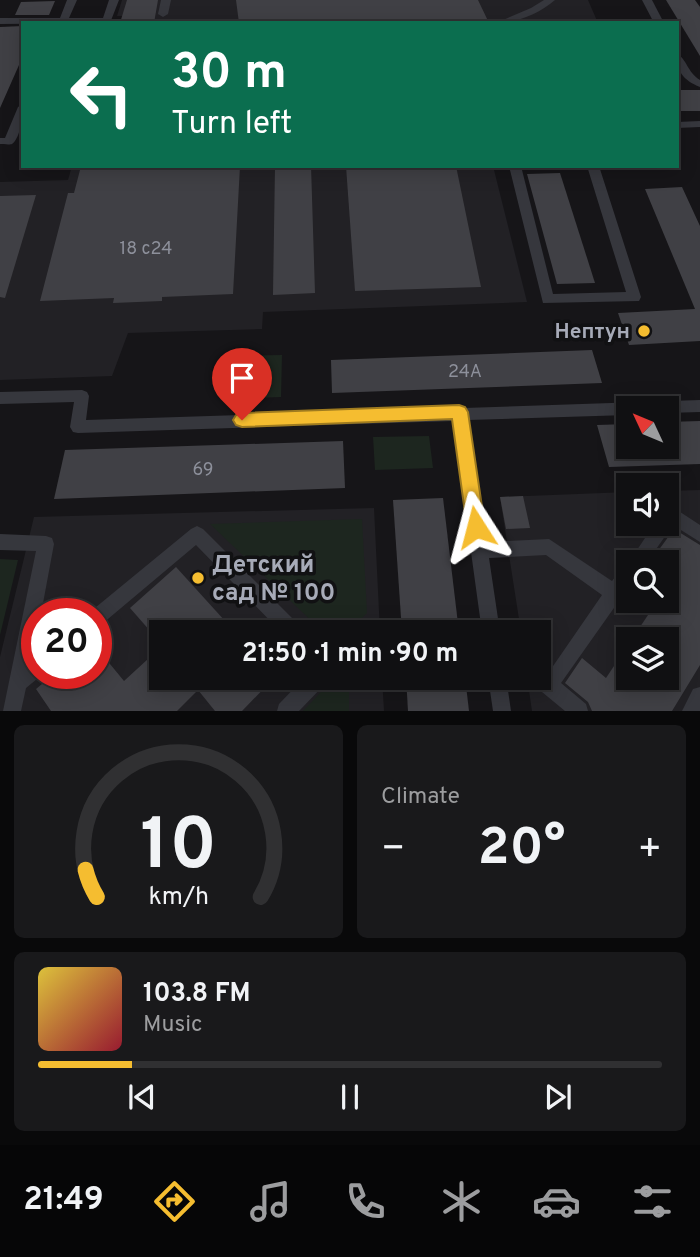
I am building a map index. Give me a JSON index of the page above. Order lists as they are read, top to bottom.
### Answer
{
  "places": ["Нептун", "Детский сад № 100"],
  "house_numbers": ["18 с24", "24А", "69"],
  "north": "top left",
  "page": {
    "turn": ["30 m", "Turn left"],
    "limit": "20",
    "trip": "21:50 · 1 min · 90 m",
    "tile": "Climate",
    "heat": ["−", "20°", "+"],
    "song": ["103.8 FM", "Music"],
    "tabs": "21:49",
    "gauge": ["10", "km/h"]
  }
}
